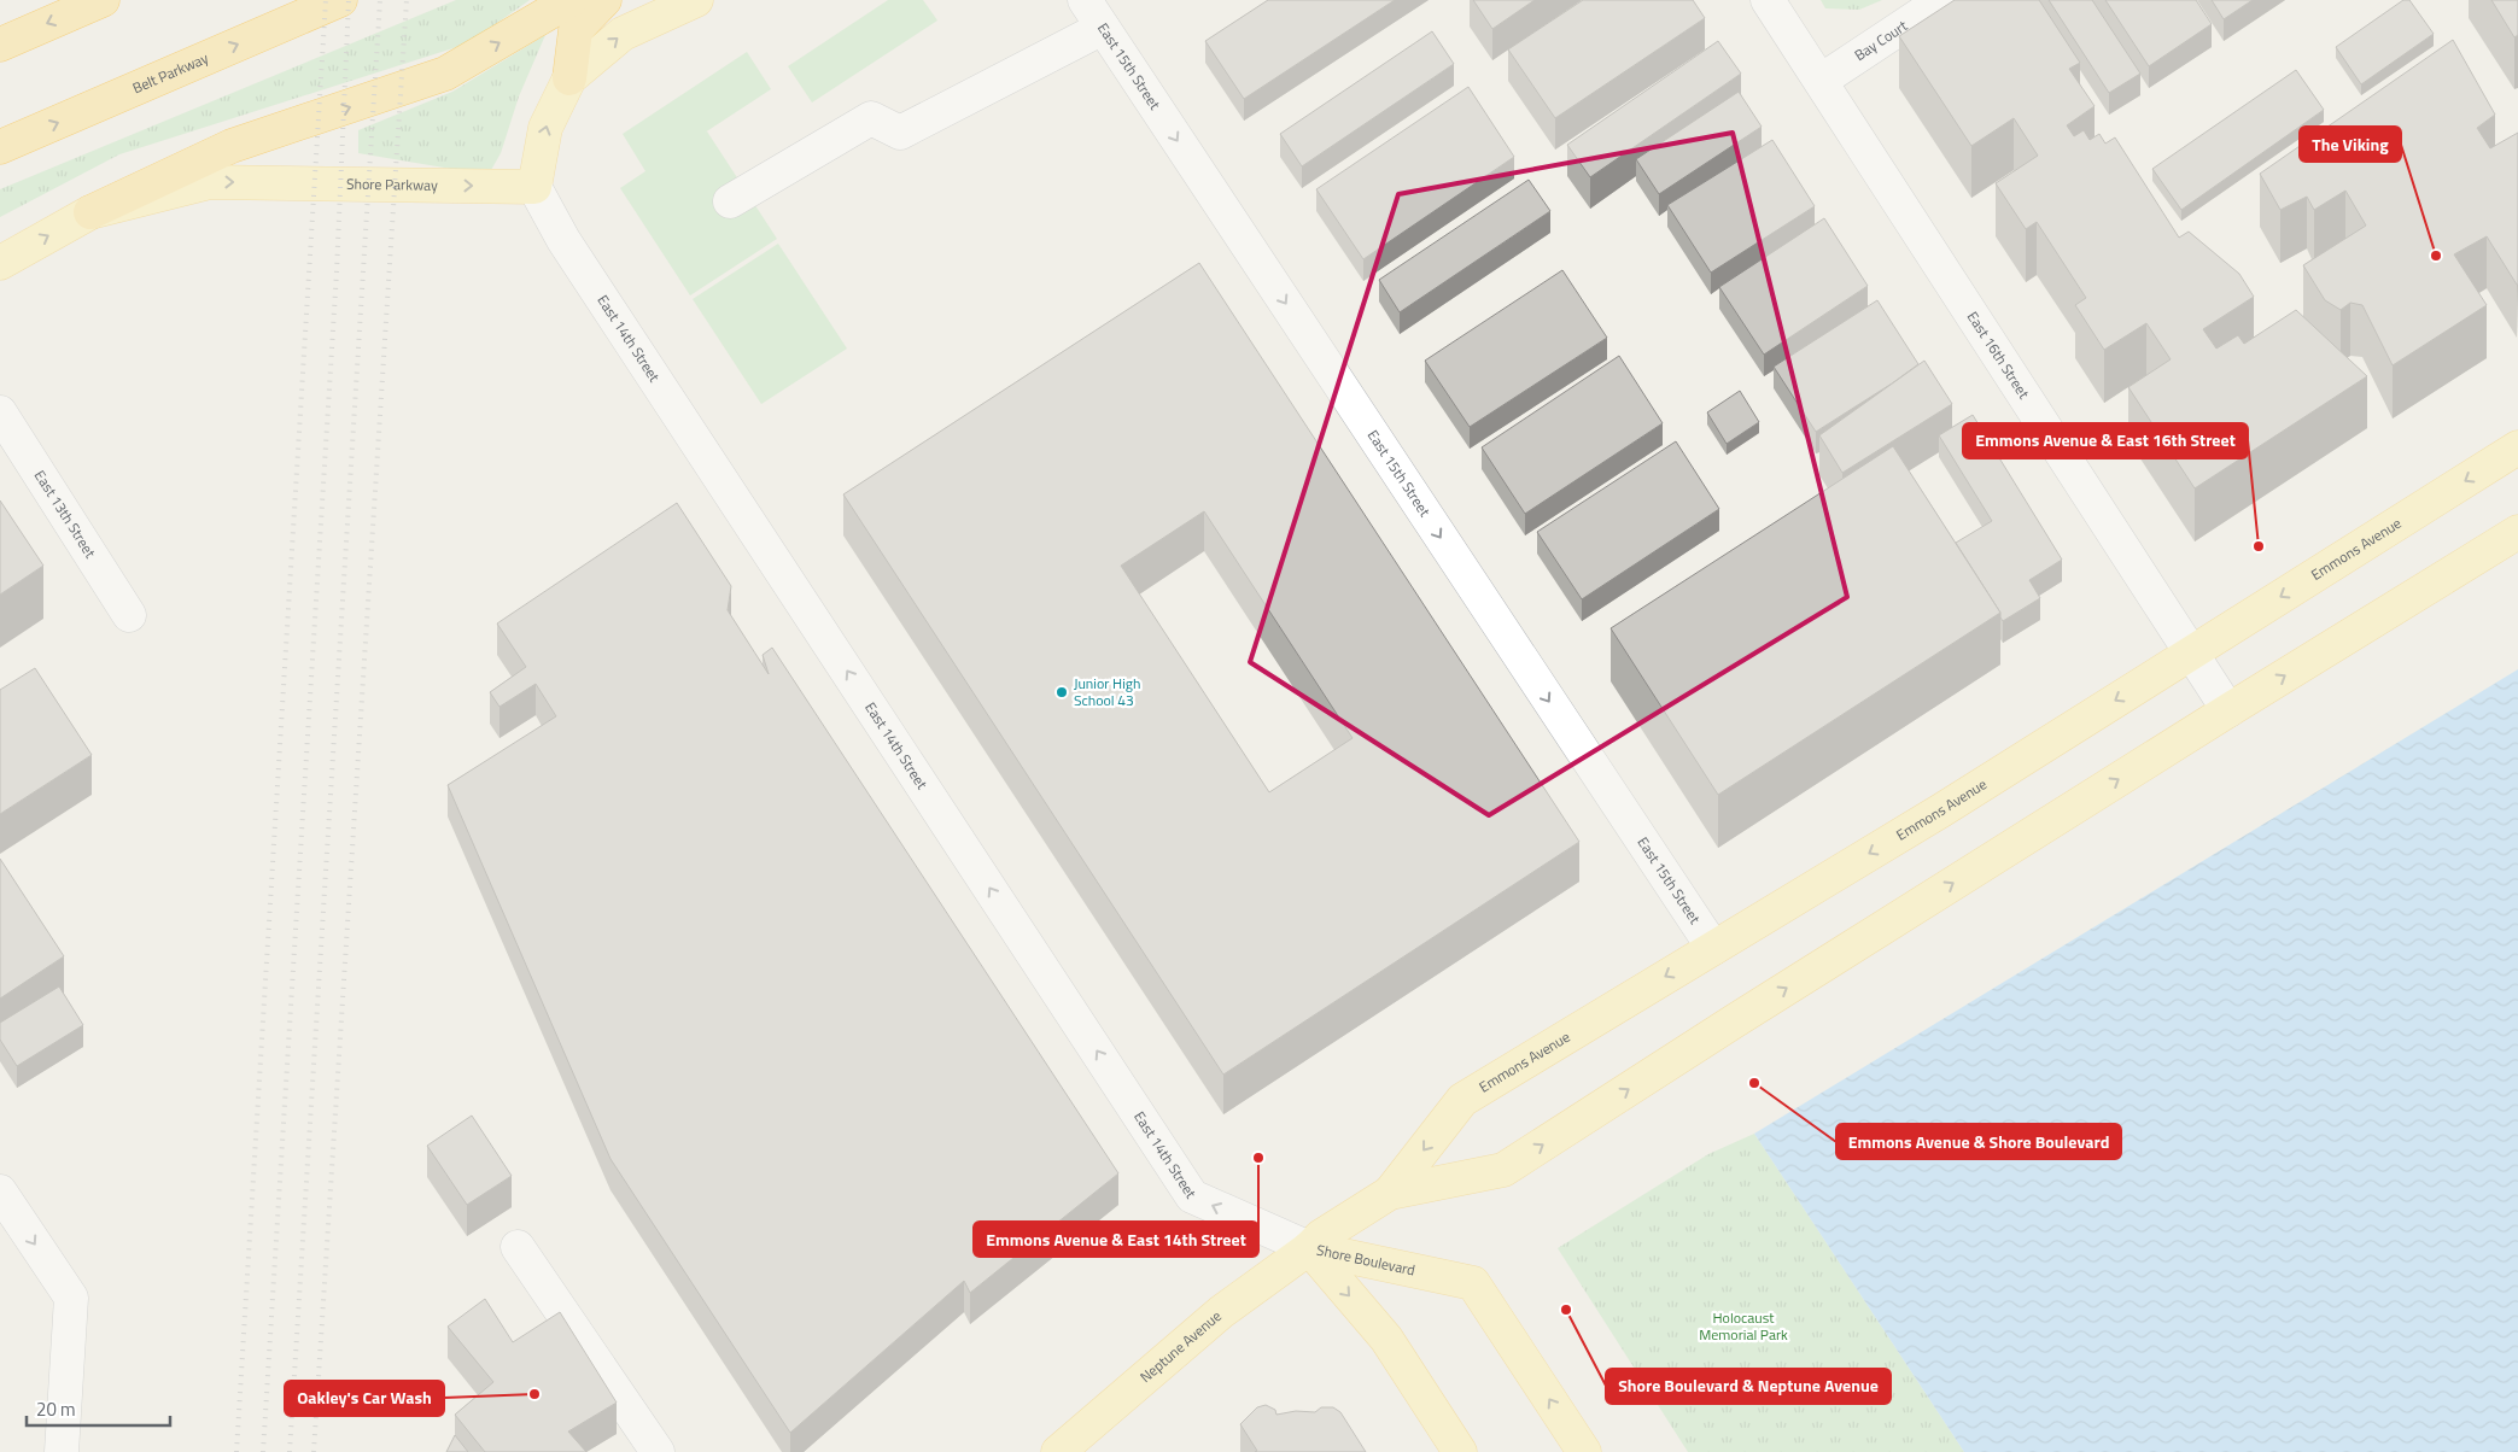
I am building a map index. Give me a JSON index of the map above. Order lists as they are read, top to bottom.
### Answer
{
  "streets": {
    "highway": ["Belt Parkway"],
    "main road": [
      "Shore Parkway",
      "Emmons Avenue",
      "Shore Boulevard",
      "Neptune Avenue"
    ],
    "street": [
      "Bay Court",
      "East 15th Street",
      "East 14th Street",
      "East 16th Street",
      "East 13th Street"
    ]
  },
  "crossings": [
    ["Bay Court", "East 16th Street"],
    ["East 15th Street", "Emmons Avenue"],
    ["Shore Parkway", "East 14th Street"],
    ["East 14th Street", "Emmons Avenue"],
    ["East 14th Street", "Shore Boulevard"],
    ["East 14th Street", "Neptune Avenue"],
    ["East 16th Street", "Emmons Avenue"],
    ["Emmons Avenue", "Shore Boulevard"],
    ["Emmons Avenue", "Neptune Avenue"],
    ["Shore Boulevard", "Neptune Avenue"]
  ],
  "one_way": ["East 15th Street", "Shore Parkway", "East 14th Street"],
  "parks": ["Holocaust Memorial Park"],
  "places": [
    "The Viking",
    "Emmons Avenue & East 16th Street",
    "Junior High School 43",
    "Emmons Avenue & Shore Boulevard",
    "Emmons Avenue & East 14th Street",
    "Shore Boulevard & Neptune Avenue",
    "Oakley's Car Wash"
  ],
  "scale_bar": "20 m"
}
